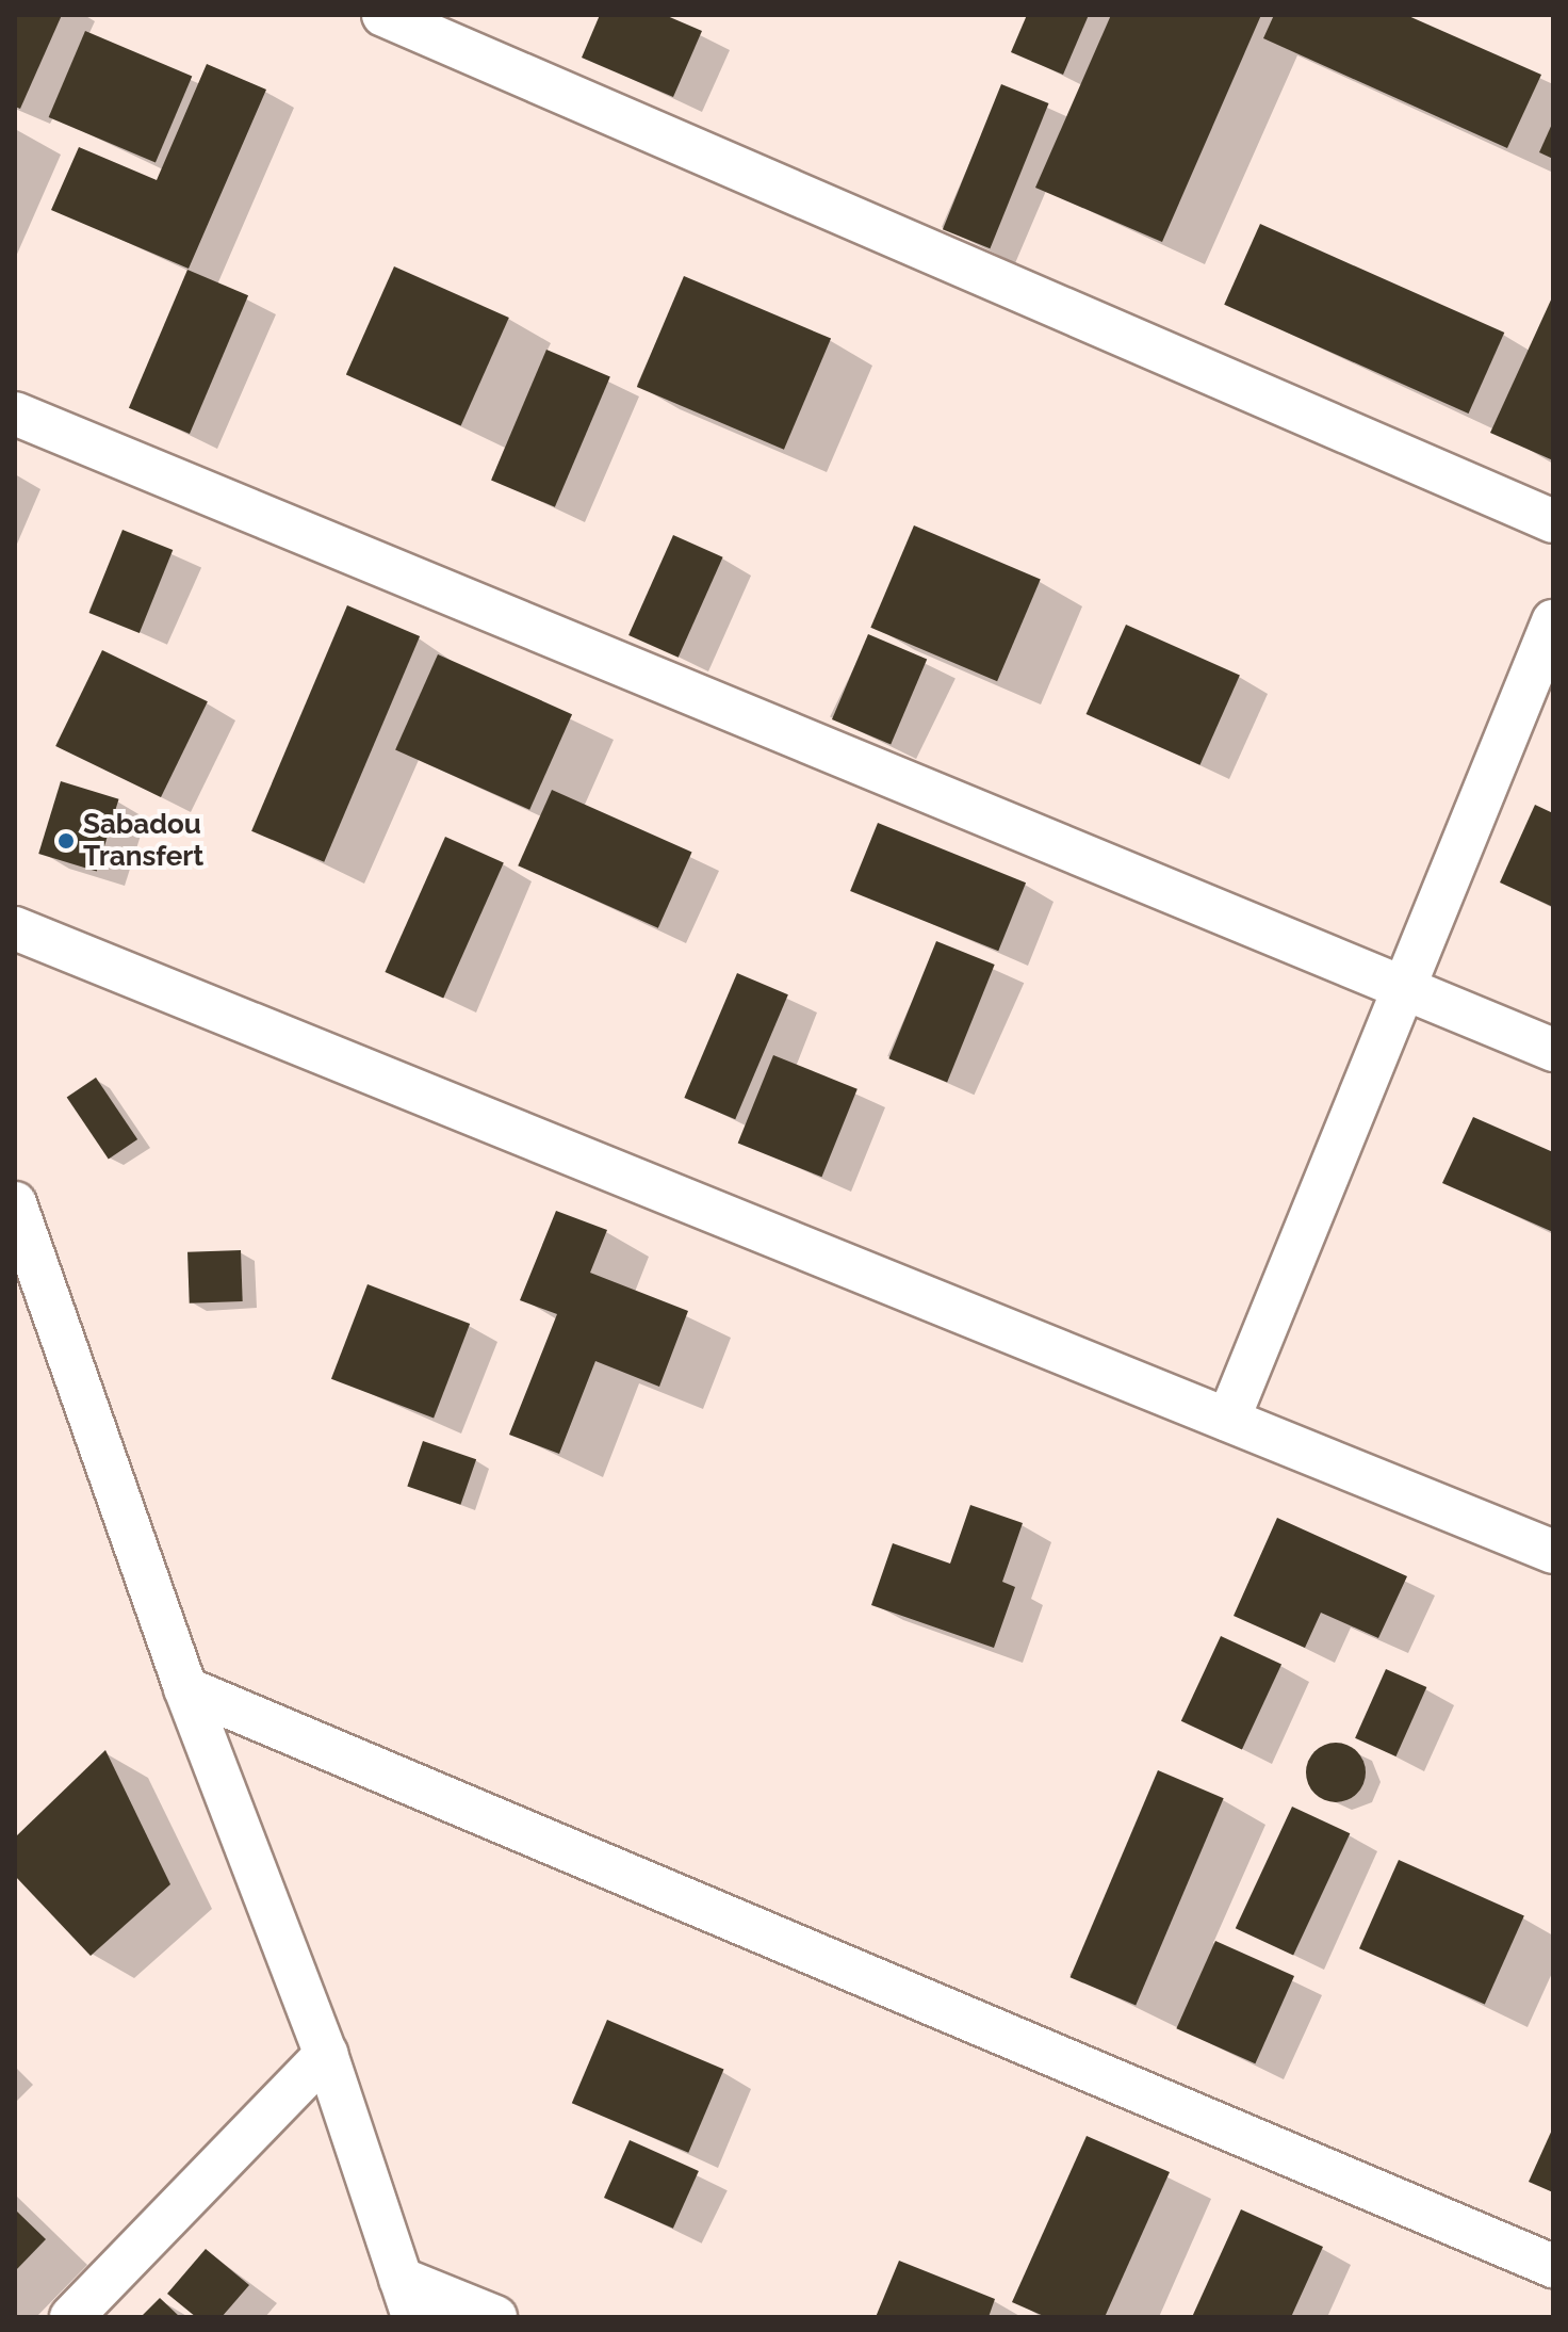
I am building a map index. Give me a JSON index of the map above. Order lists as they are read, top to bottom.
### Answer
{
  "places": ["Sabadou Transfert"]
}
